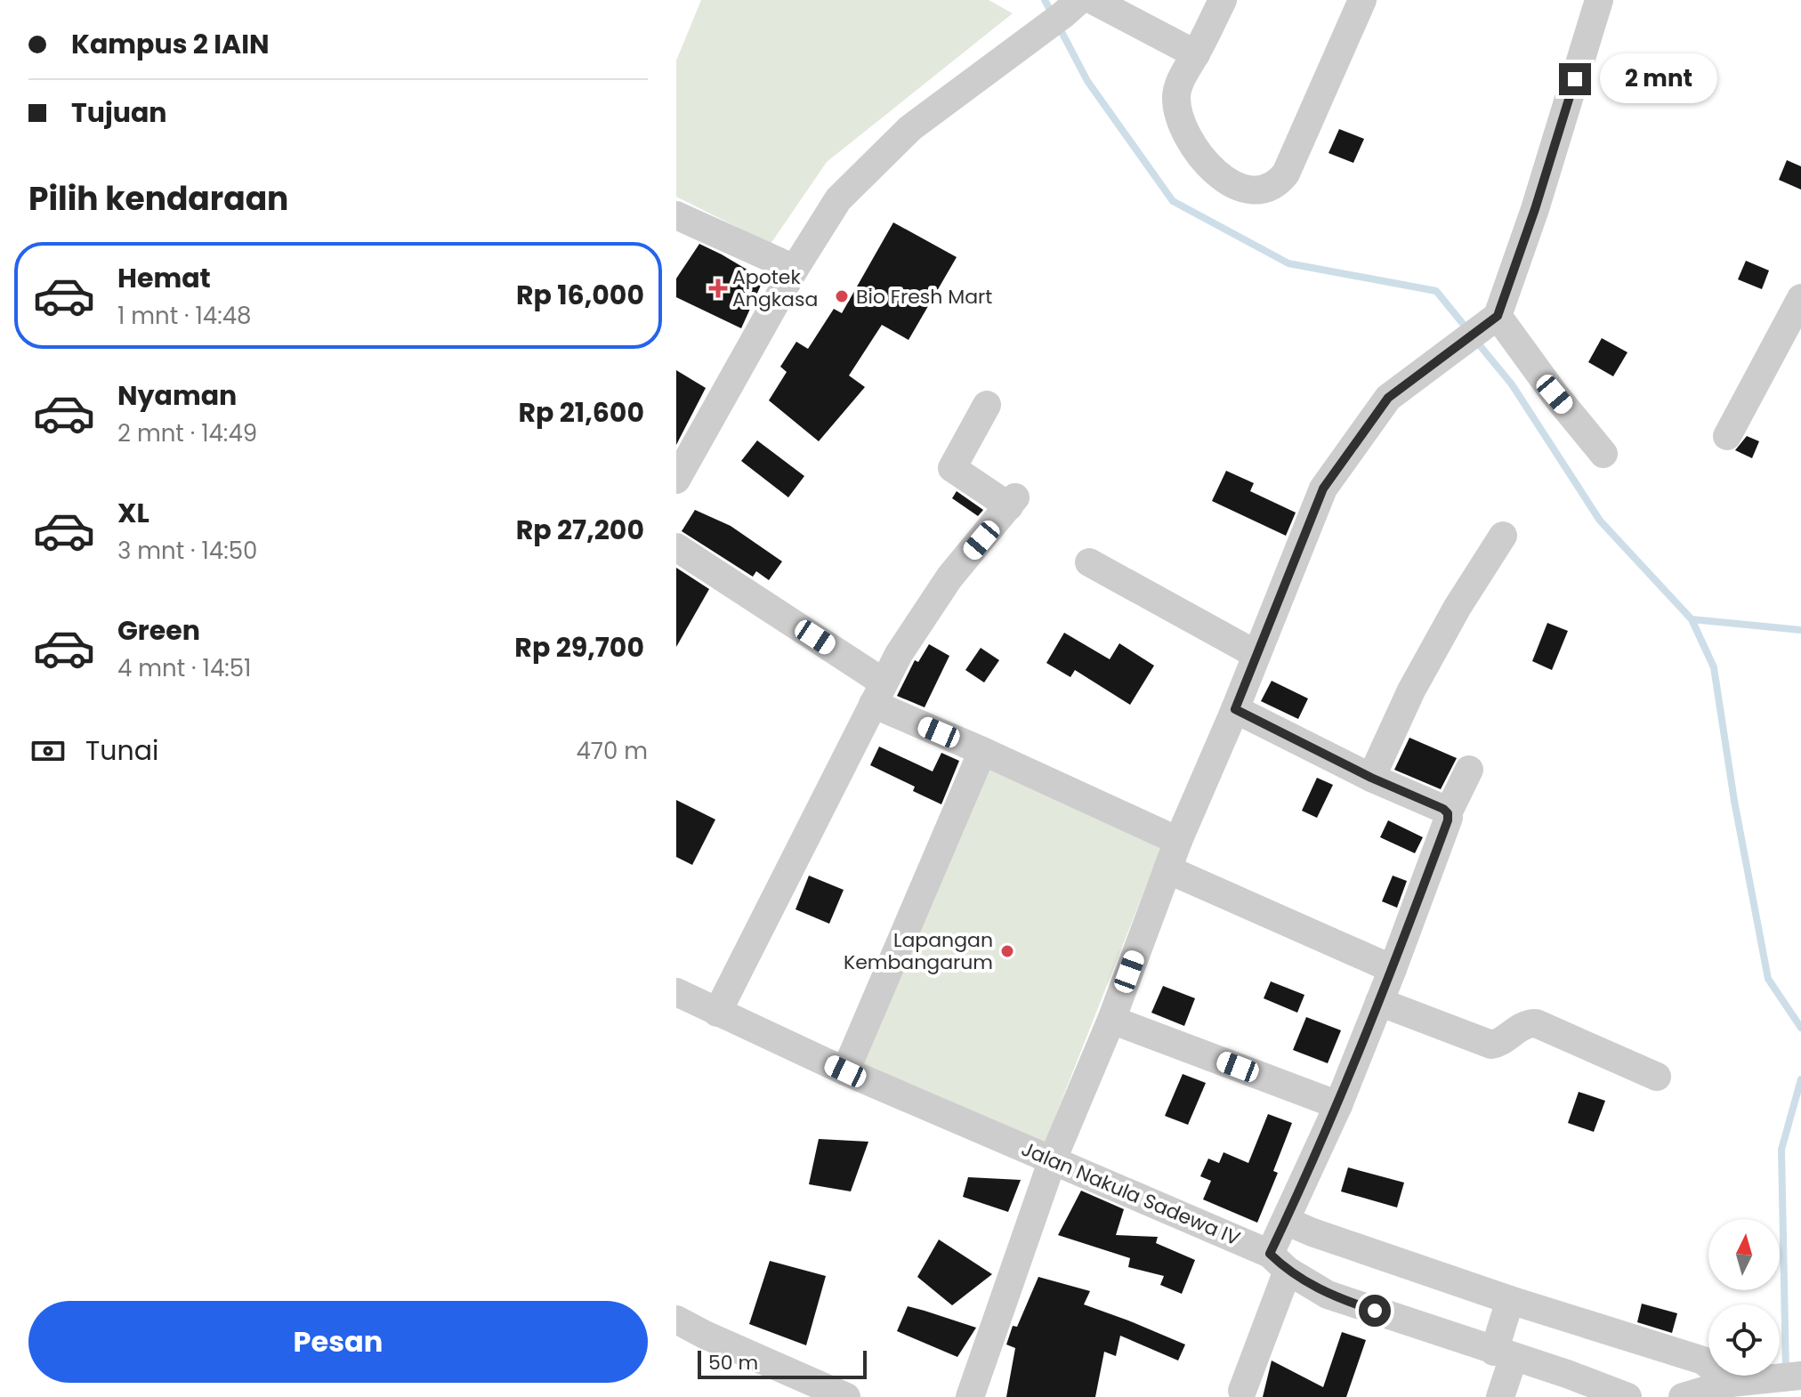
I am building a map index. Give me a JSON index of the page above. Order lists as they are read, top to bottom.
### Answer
{
  "streets": {
    "street": ["Jalan Nakula Sadewa IV"]
  },
  "places": {
    "health": ["Apotek Angkasa"],
    "other": ["Bio Fresh Mart", "Lapangan Kembangarum"]
  },
  "scale_bar": "50 m",
  "north": "top",
  "page": {
    "banner": ["Kampus 2 IAIN", "Tujuan"],
    "bubble": "2 mnt",
    "heading": "Pilih kendaraan",
    "list": [
      {
        "name": "Hemat",
        "note": "1 mnt · 14:48",
        "value": "Rp 16,000"
      },
      {
        "name": "Nyaman",
        "note": "2 mnt · 14:49",
        "value": "Rp 21,600"
      },
      {
        "name": "XL",
        "note": "3 mnt · 14:50",
        "value": "Rp 27,200"
      },
      {
        "name": "Green",
        "note": "4 mnt · 14:51",
        "value": "Rp 29,700"
      }
    ],
    "pay": ["Tunai", "470 m"],
    "buttons": "Pesan",
    "scale": "50 m"
  }
}
